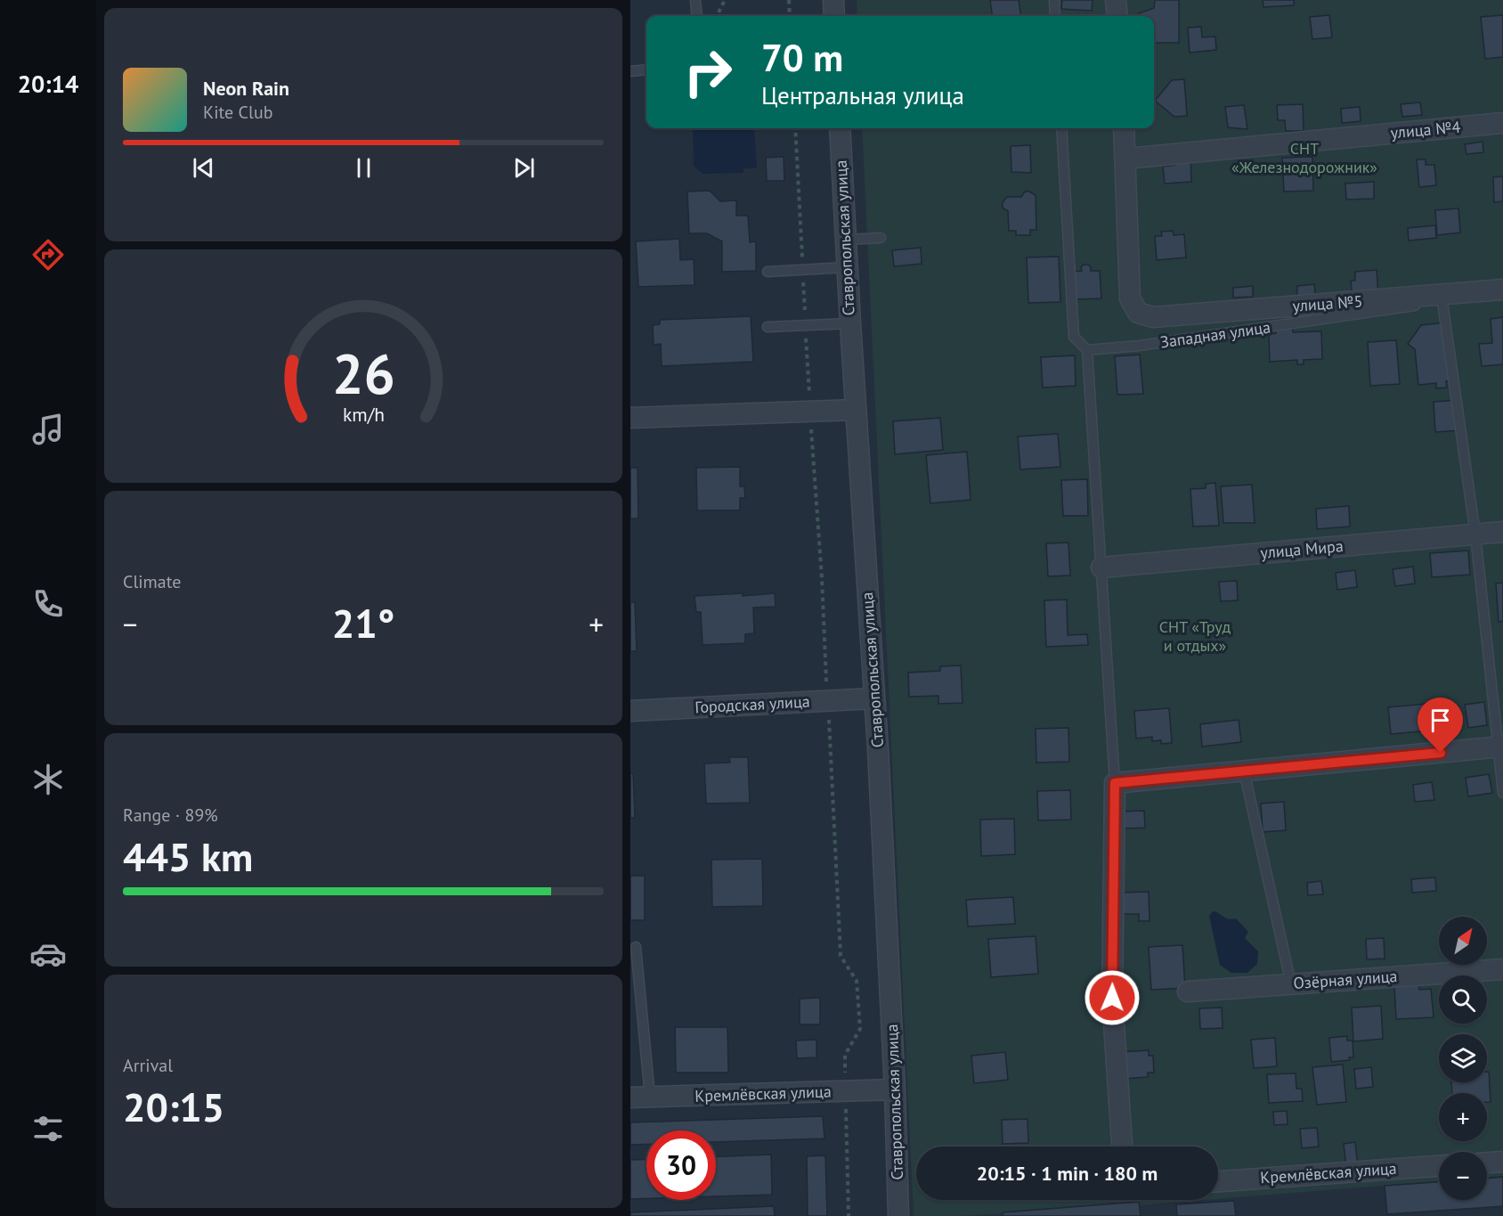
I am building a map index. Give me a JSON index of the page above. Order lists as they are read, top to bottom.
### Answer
{
  "streets": {
    "street": [
      "улица №4",
      "Ставропольская улица",
      "улица №5",
      "улица Мира",
      "Городская улица",
      "Озёрная улица",
      "Кремлёвская улица"
    ],
    "lane": ["Западная улица"]
  },
  "crossings": [
    ["улица №4", "улица №5"],
    ["Ставропольская улица", "Городская улица"],
    ["Ставропольская улица", "Кремлёвская улица"]
  ],
  "parks": ["СНТ «Железнодорожник»", "СНТ «Труд и отдых»"],
  "north": "top right",
  "page": {
    "tabs": "20:14",
    "turn": ["70 m", "Центральная улица"],
    "song": ["Neon Rain", "Kite Club"],
    "tile": [
      "Climate",
      ["Range · 89%", "445 km"],
      ["Arrival", "20:15"]
    ],
    "heat": ["−", "21°", "+"],
    "map_buttons": ["+", "−"],
    "limit": "30",
    "trip": "20:15 · 1 min · 180 m",
    "gauge": ["26", "km/h"]
  }
}
